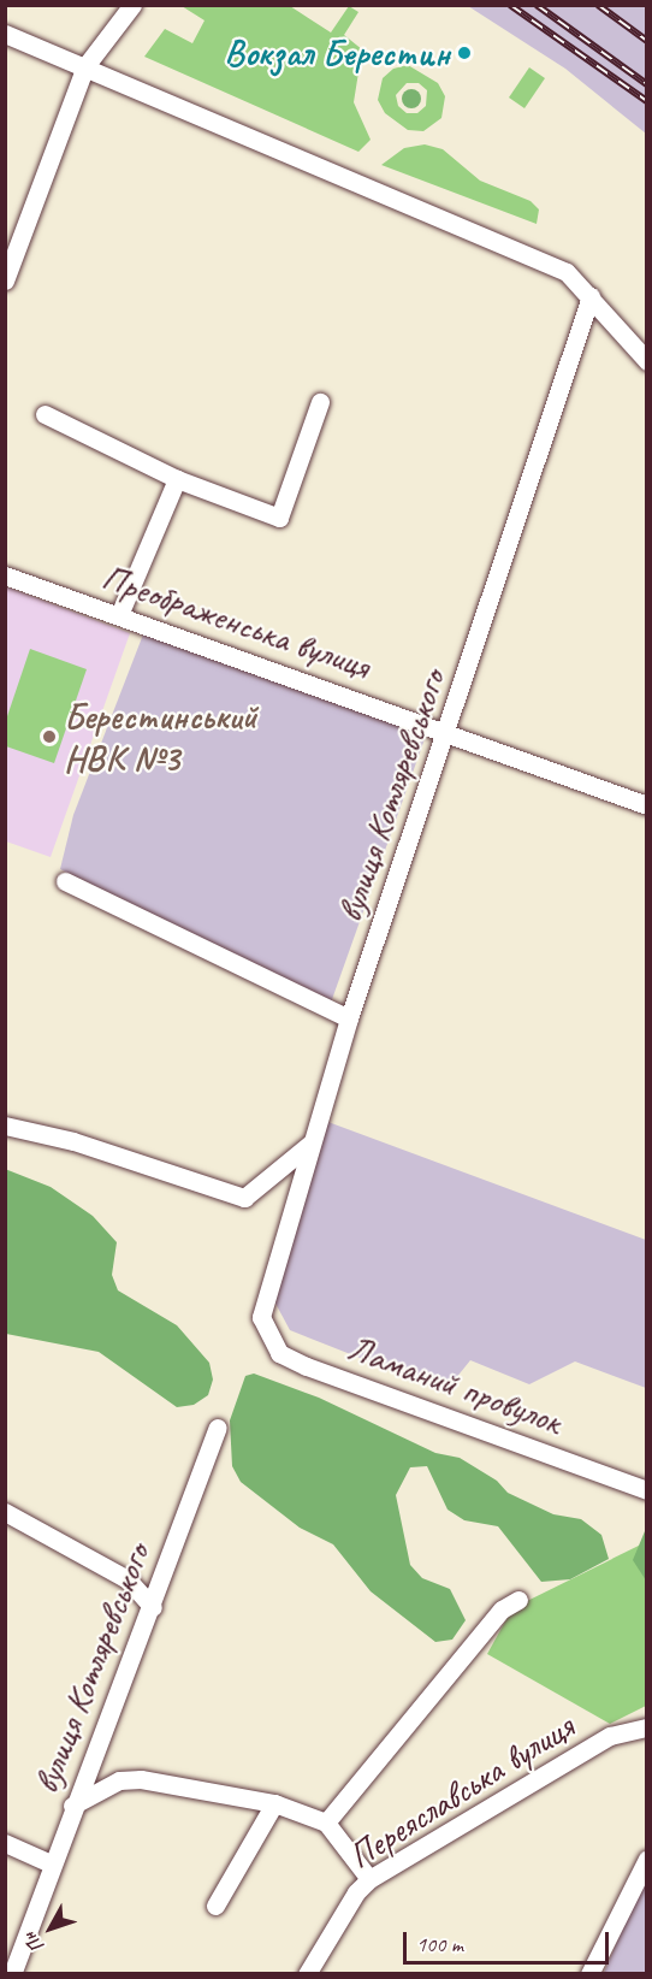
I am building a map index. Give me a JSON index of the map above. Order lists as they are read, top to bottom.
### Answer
{
  "streets": {
    "street": [
      "Преображенська вулиця",
      "вулиця Котляревського",
      "Ламаний провулок",
      "Переяславська вулиця"
    ]
  },
  "crossings": [
    ["Преображенська вулиця", "вулиця Котляревського"],
    ["вулиця Котляревського", "Ламаний провулок"]
  ],
  "places": ["Вокзал Берестин", "Берестинський НВК №3"],
  "scale_bar": "100 m",
  "north": "bottom left"
}
